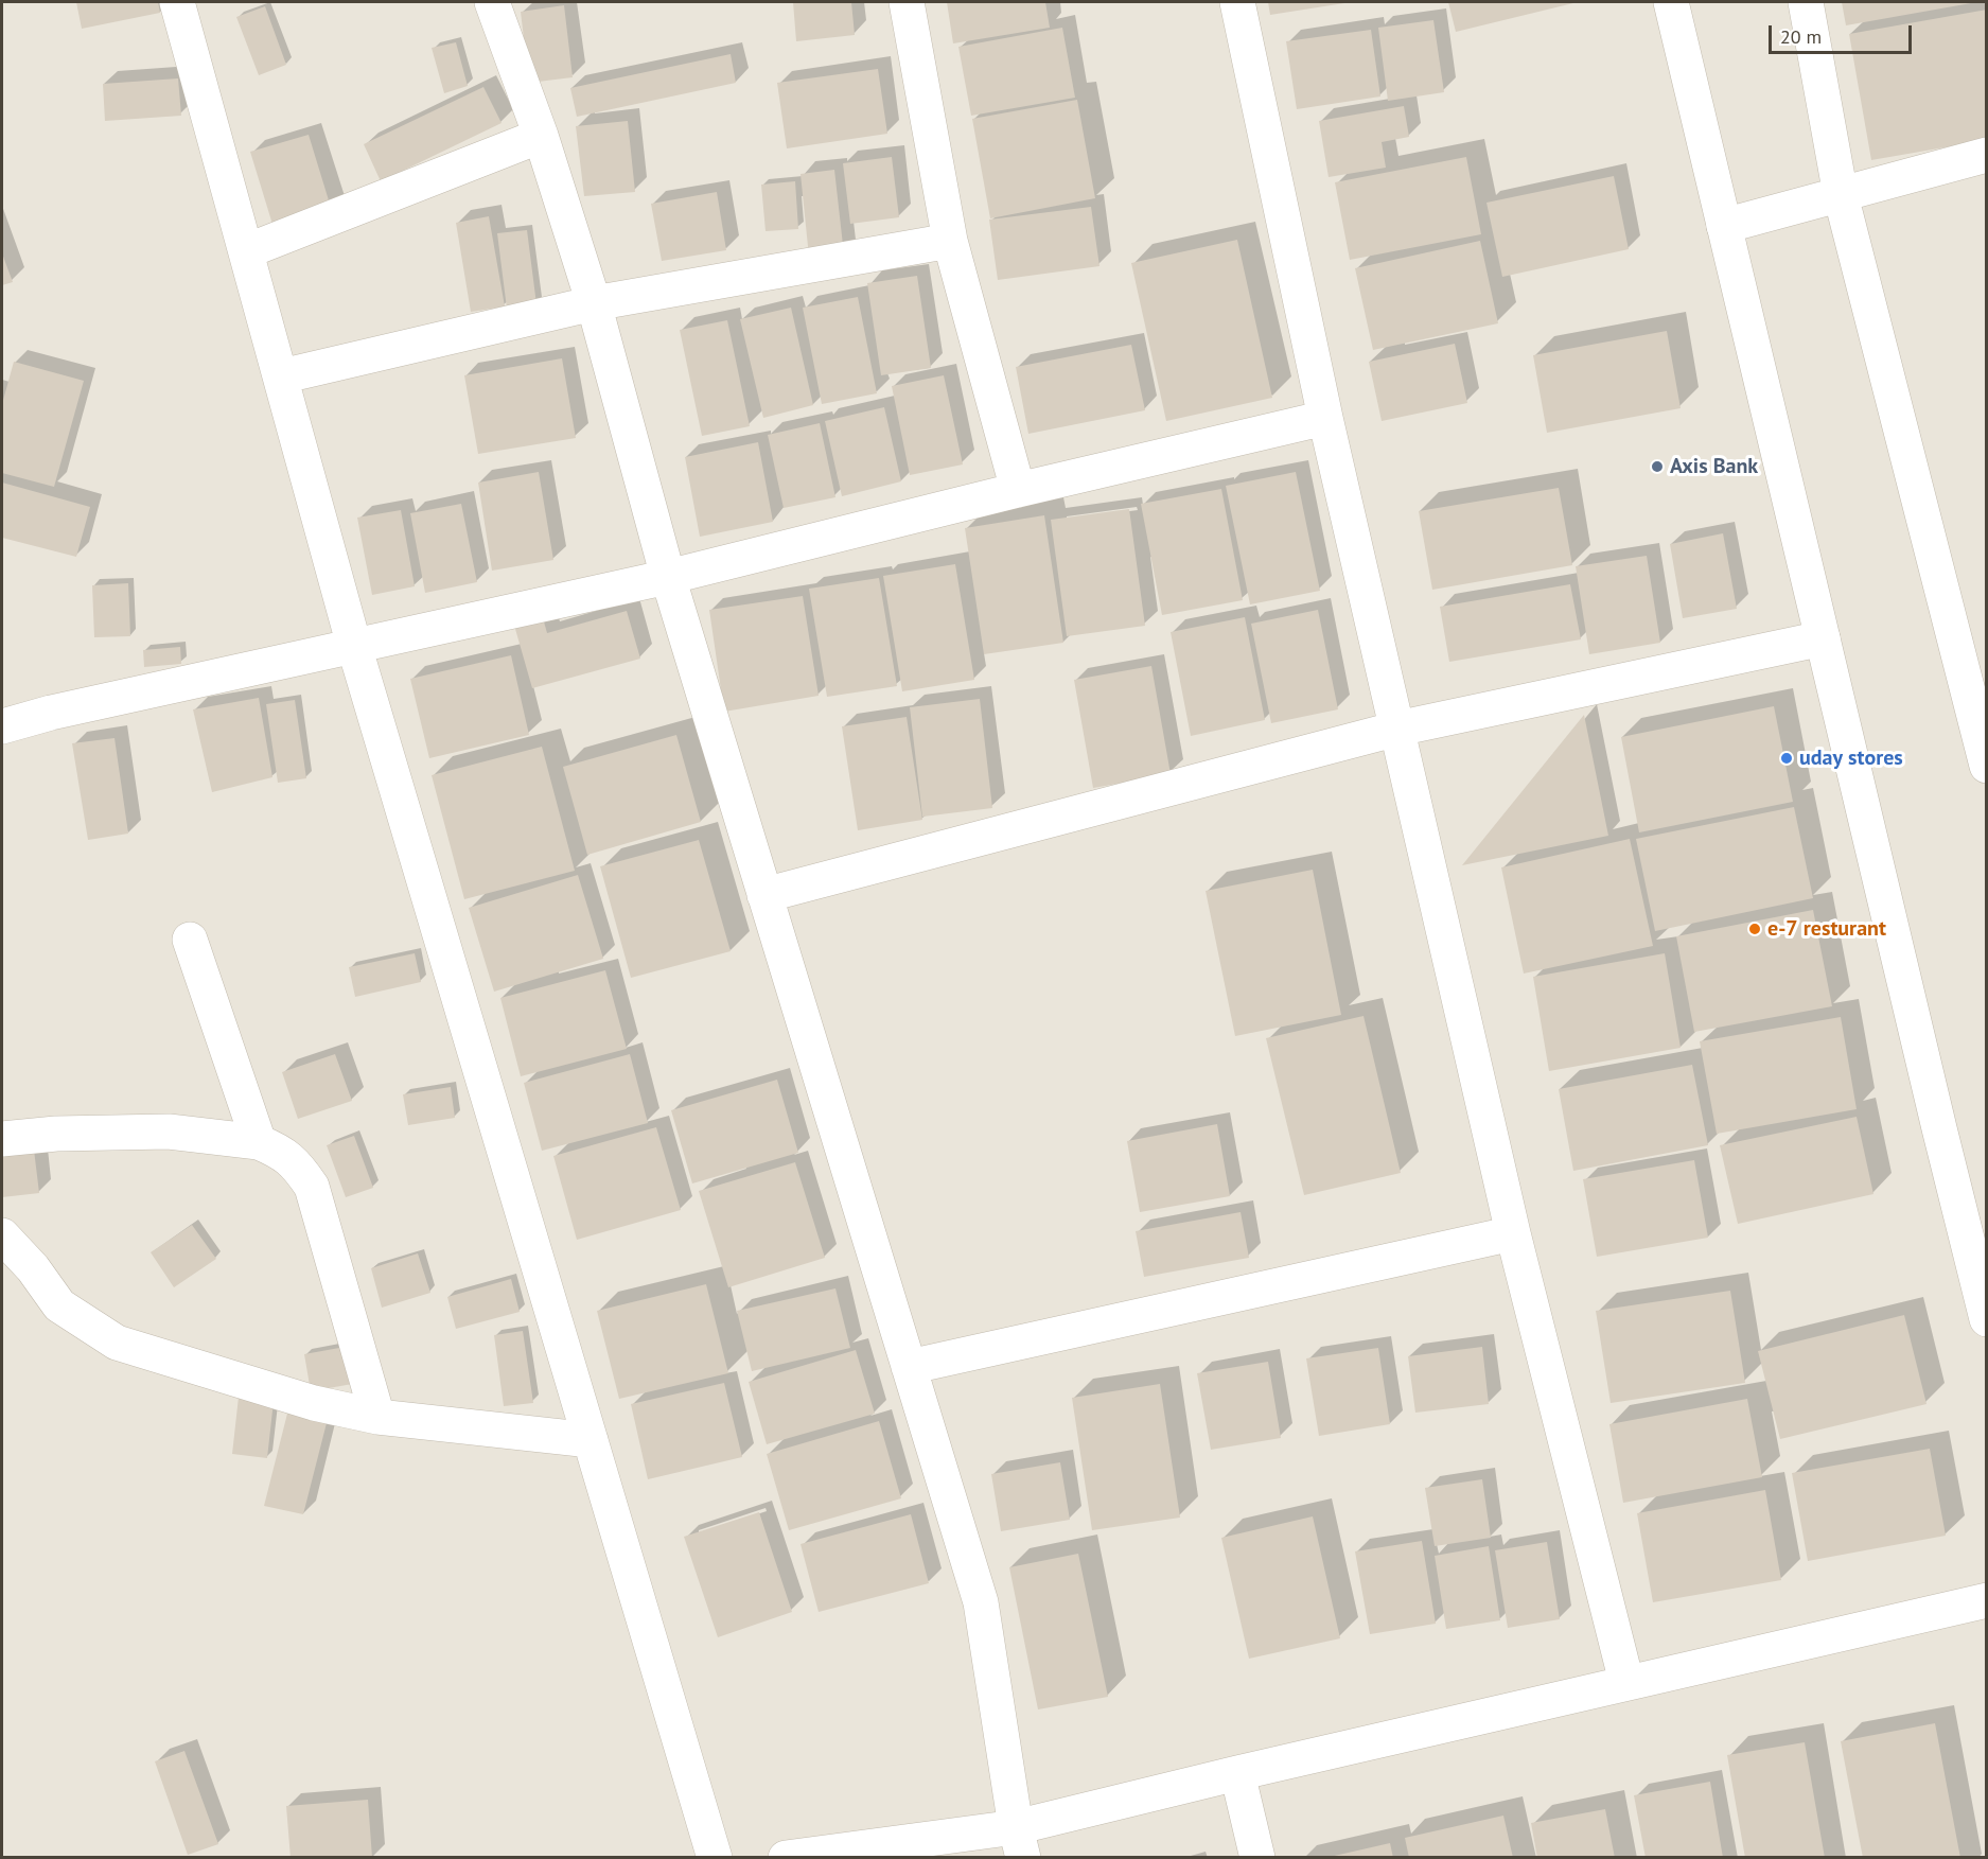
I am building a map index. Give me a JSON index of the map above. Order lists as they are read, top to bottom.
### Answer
{
  "places": ["Axis Bank", "uday stores", "e-7 resturant"],
  "scale_bar": "20 m"
}
